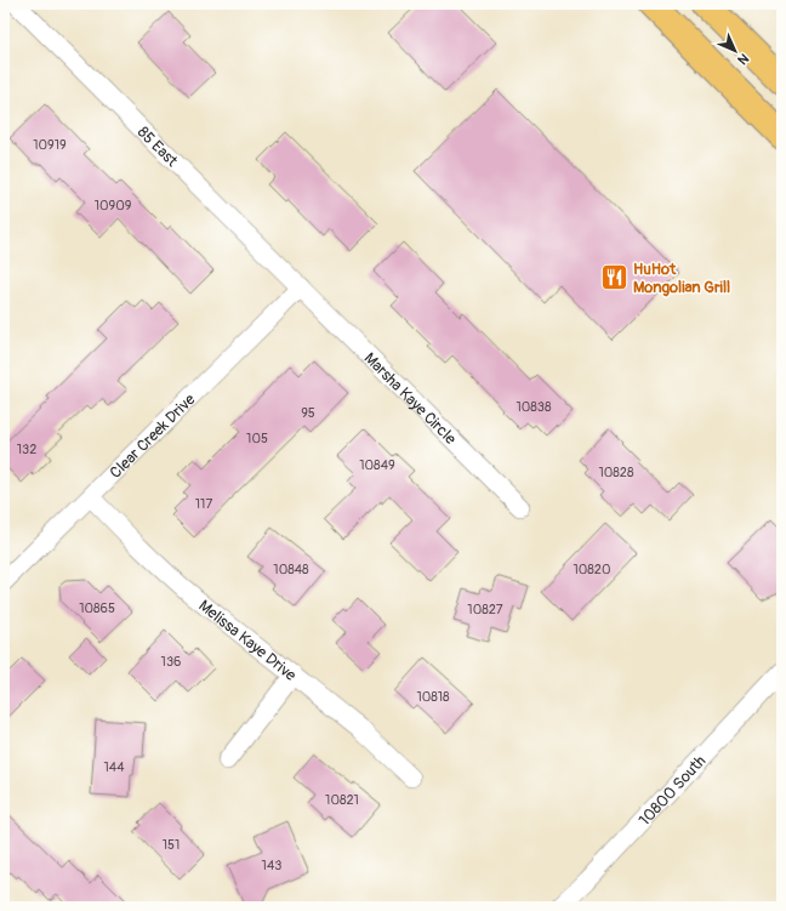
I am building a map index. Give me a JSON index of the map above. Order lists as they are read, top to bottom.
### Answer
{
  "streets": {
    "street": [
      "85 East",
      "Marsha Kaye Circle",
      "Clear Creek Drive",
      "Melissa Kaye Drive",
      "10800 South"
    ]
  },
  "crossings": [
    ["85 East", "Marsha Kaye Circle"],
    ["85 East", "Clear Creek Drive"],
    ["Marsha Kaye Circle", "Clear Creek Drive"],
    ["Clear Creek Drive", "Melissa Kaye Drive"]
  ],
  "places": {
    "restaurant": ["HuHot Mongolian Grill"]
  },
  "house_numbers": [
    "10919",
    "10909",
    "10838",
    "95",
    "105",
    "132",
    "10849",
    "10828",
    "117",
    "10848",
    "10820",
    "10865",
    "10827",
    "136",
    "10818",
    "144",
    "10821",
    "151",
    "143"
  ],
  "north": "bottom right"
}
